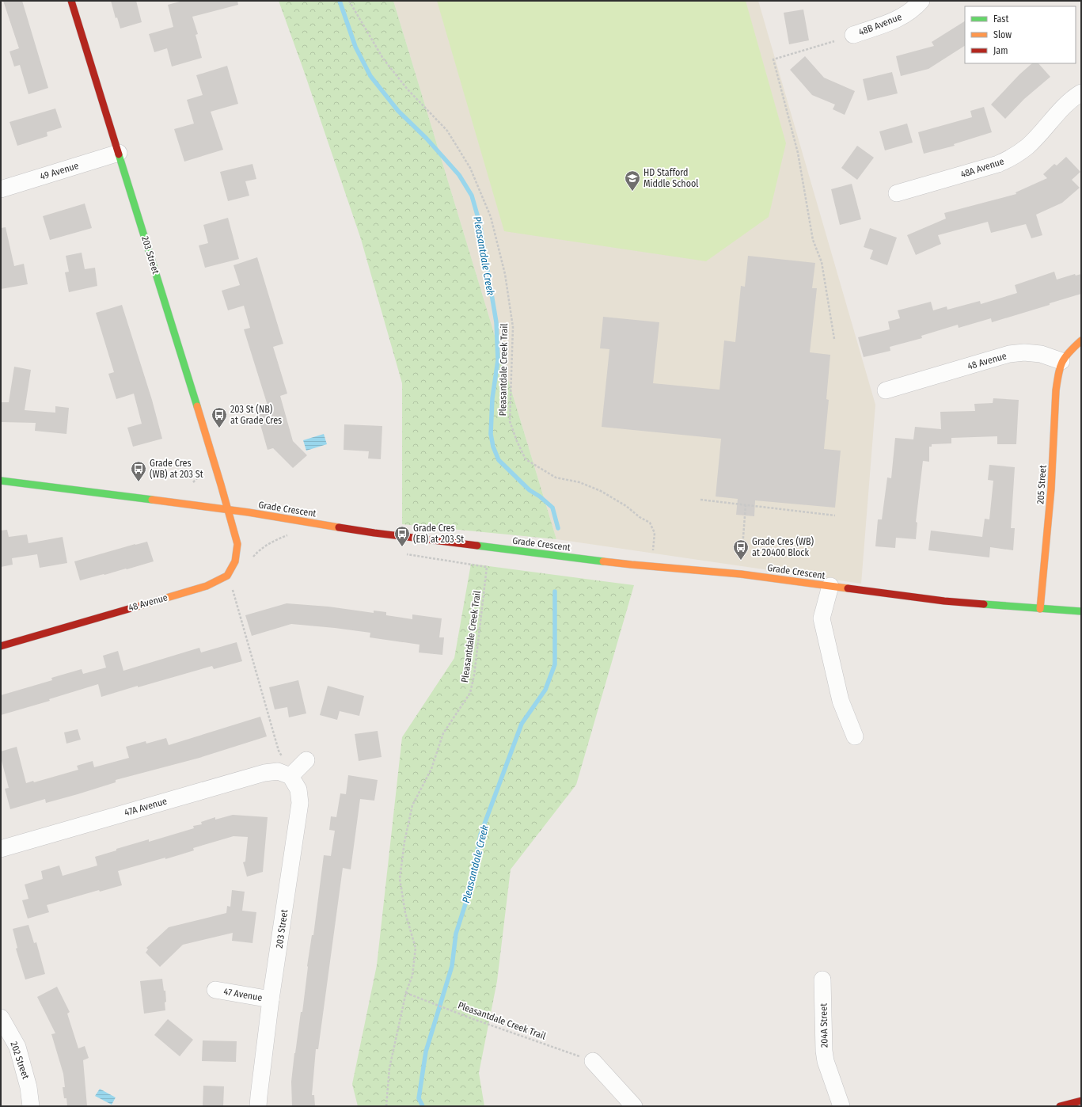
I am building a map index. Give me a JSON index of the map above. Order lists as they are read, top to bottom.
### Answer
{
  "streets": {
    "street": [
      "48B Avenue",
      "48A Avenue",
      "49 Avenue",
      "203 Street",
      "48 Avenue",
      "205 Street",
      "Grade Crescent",
      "47A Avenue",
      "47 Avenue",
      "204A Street",
      "202 Street"
    ],
    "path": ["Pleasantdale Creek Trail"]
  },
  "crossings": [
    ["49 Avenue", "203 Street"],
    ["203 Street", "48 Avenue"],
    ["203 Street", "Grade Crescent"],
    ["203 Street", "47A Avenue"],
    ["203 Street", "47 Avenue"],
    ["48 Avenue", "205 Street"],
    ["48 Avenue", "Grade Crescent"],
    ["205 Street", "Grade Crescent"]
  ],
  "water": ["Pleasantdale Creek"],
  "places": {
    "school or university": ["HD Stafford Middle School"],
    "bus stop": [
      "203 St (NB) at Grade Cres",
      "Grade Cres (WB) at 203 St",
      "Grade Cres (EB) at 203 St",
      "Grade Cres (WB) at 20400 Block"
    ]
  },
  "legend": ["Fast", "Slow", "Jam"]
}
